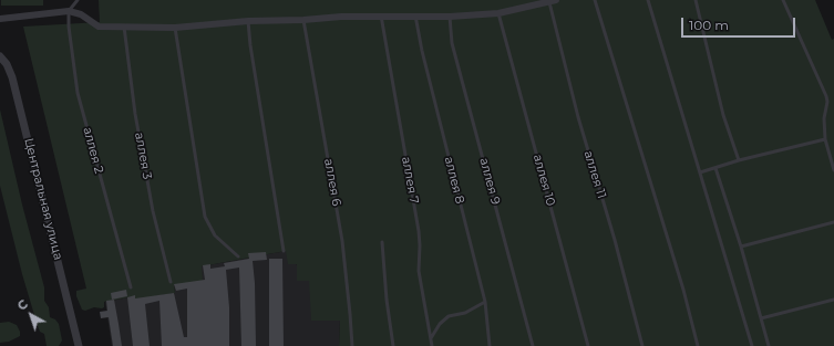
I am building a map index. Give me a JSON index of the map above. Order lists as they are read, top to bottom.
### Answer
{
  "streets": {
    "street": ["Центральная улица"],
    "lane": [
      "аллея 2",
      "аллея 3",
      "аллея 11",
      "аллея 7",
      "аллея 8",
      "аллея 10",
      "аллея 9",
      "аллея 6"
    ]
  },
  "scale_bar": "100 m",
  "north": "top left"
}
